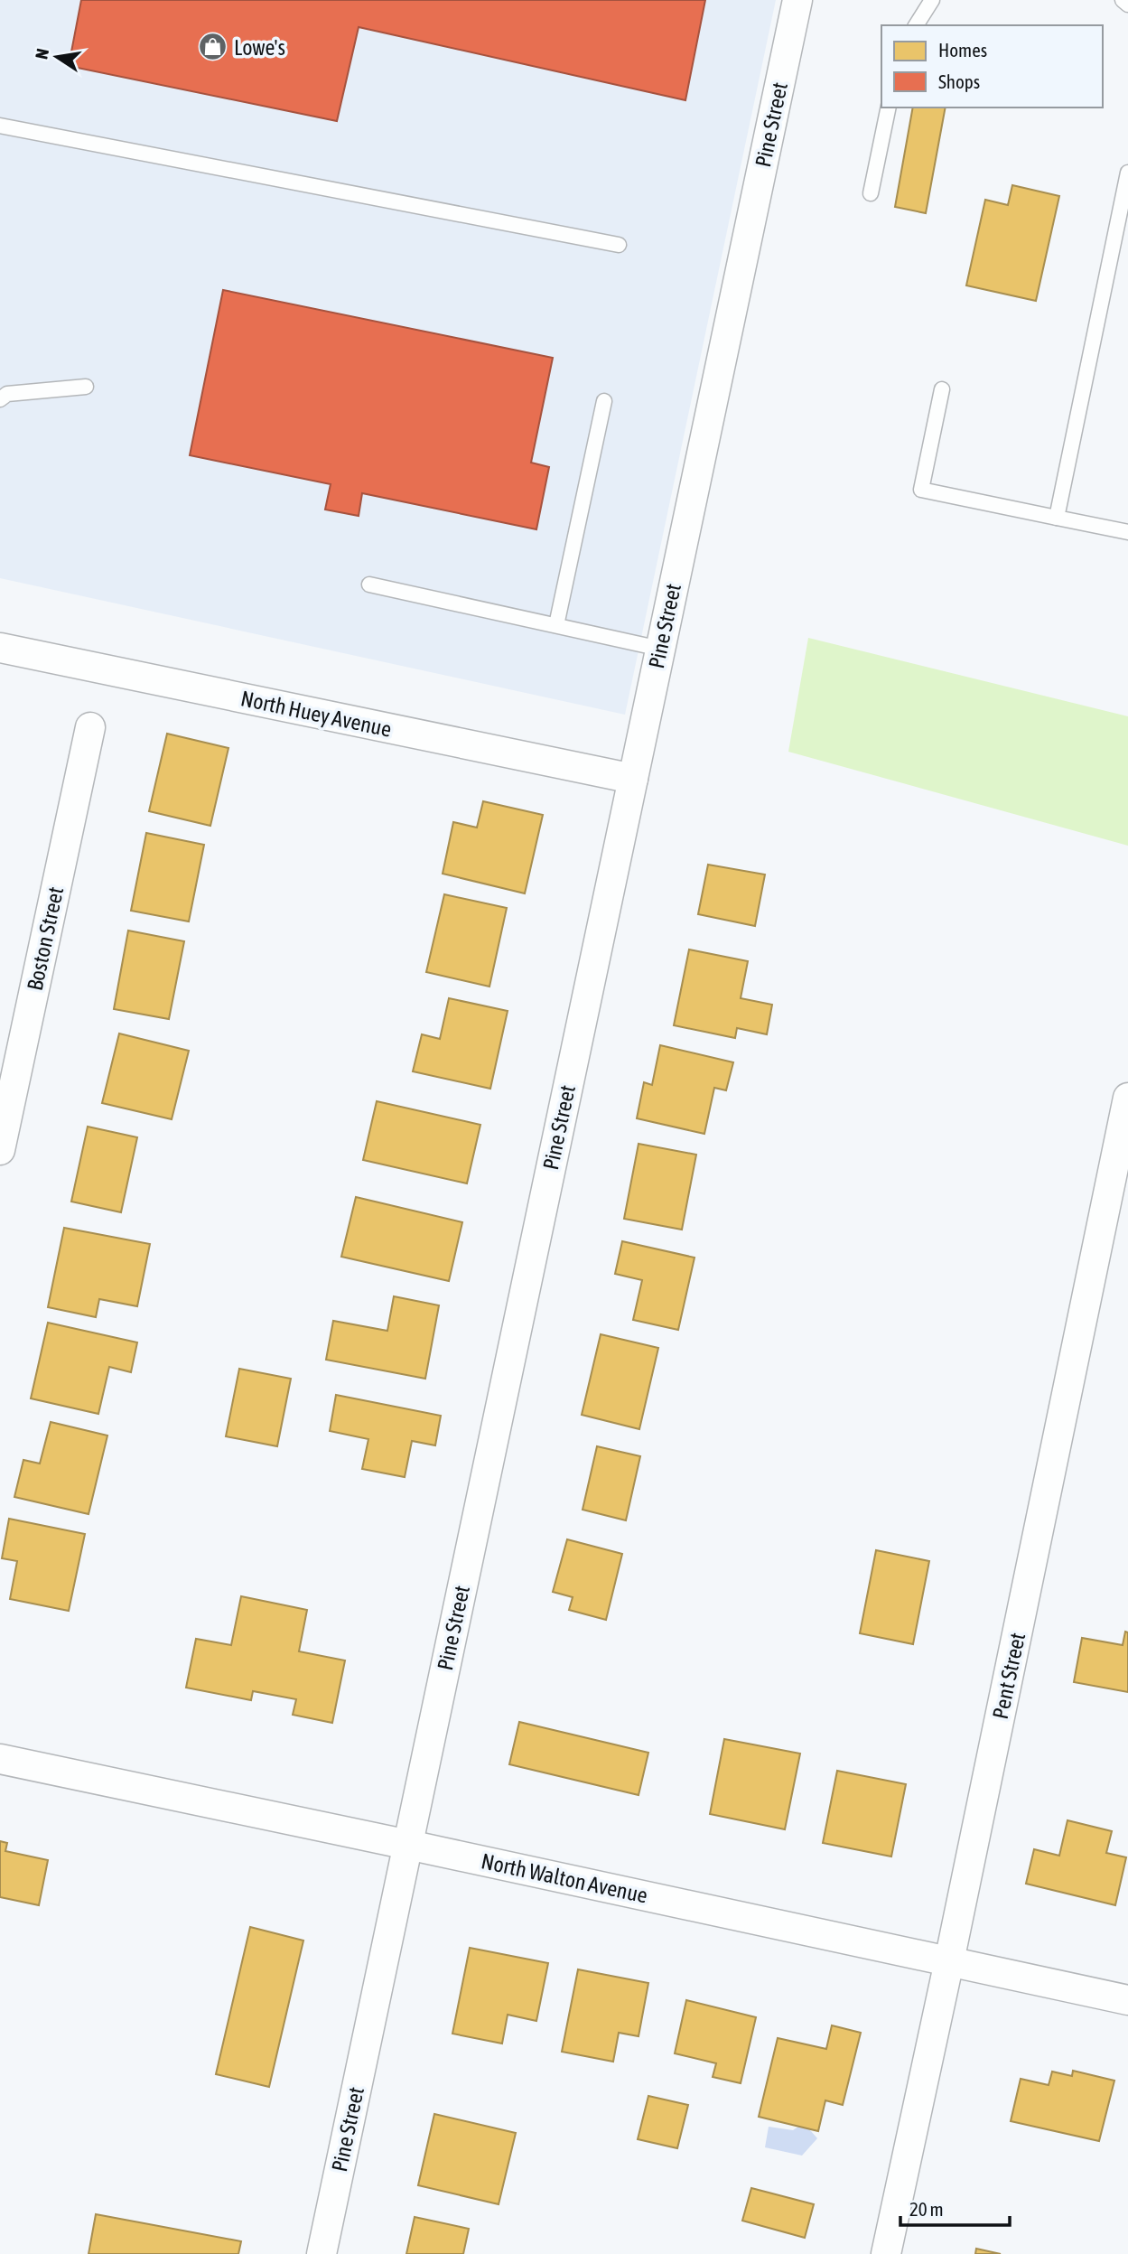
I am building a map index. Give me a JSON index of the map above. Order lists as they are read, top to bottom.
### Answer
{
  "streets": {
    "street": [
      "Pine Street",
      "North Huey Avenue",
      "Boston Street",
      "Pent Street",
      "North Walton Avenue"
    ]
  },
  "crossings": [
    ["Pine Street", "North Huey Avenue"],
    ["Pine Street", "North Walton Avenue"],
    ["Pent Street", "North Walton Avenue"]
  ],
  "places": {
    "shop": ["Lowe's"]
  },
  "legend": ["Homes", "Shops"],
  "scale_bar": "20 m",
  "north": "left"
}
